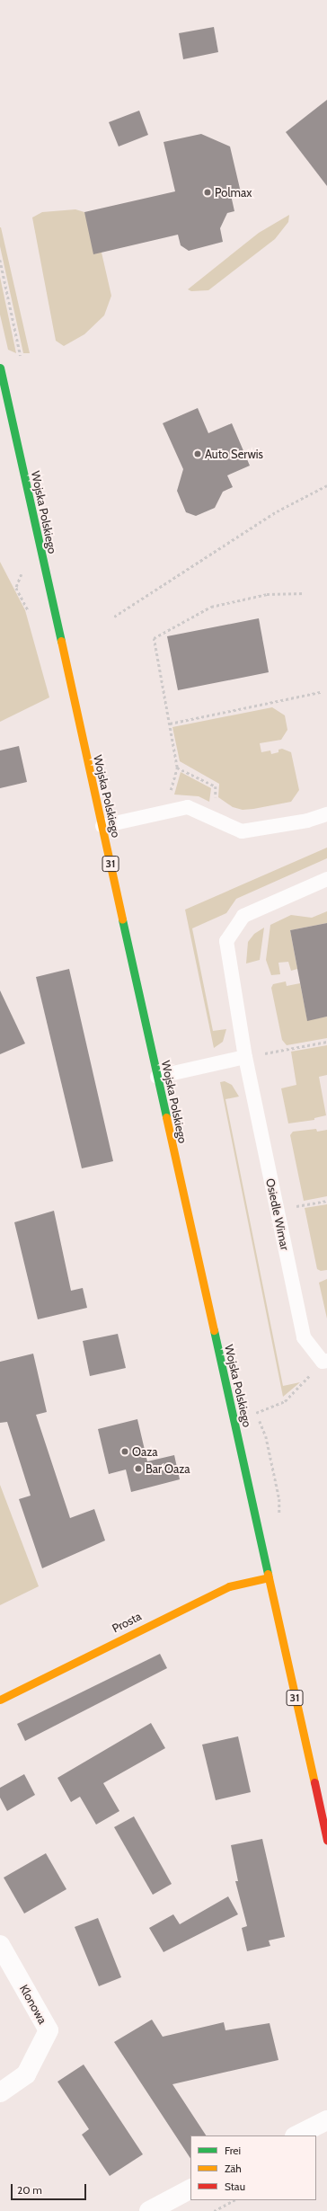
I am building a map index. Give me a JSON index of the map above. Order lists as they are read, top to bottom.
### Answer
{
  "streets": {
    "main road": ["Wojska Polskiego", "31", "Prosta"],
    "street": ["Klonowa"],
    "lane": ["Osiedle Wimar"]
  },
  "crossings": [
    ["Wojska Polskiego", "Prosta"]
  ],
  "places": [
    "Polmax",
    "Auto Serwis",
    "Oaza",
    "Bar Oaza"
  ],
  "legend": ["Frei", "Zäh", "Stau"],
  "scale_bar": "20 m"
}
